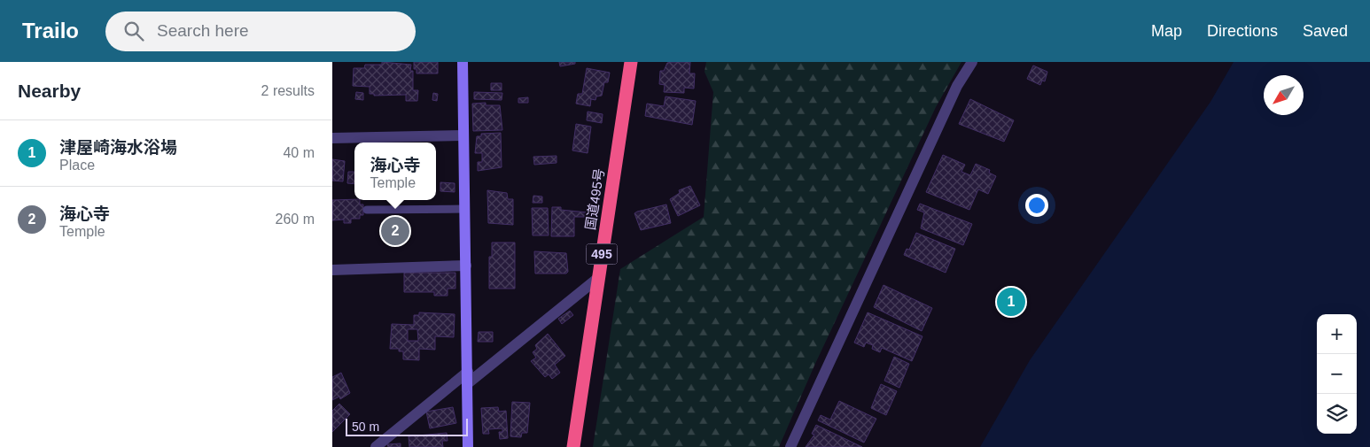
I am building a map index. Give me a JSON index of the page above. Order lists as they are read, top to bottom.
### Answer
{
  "streets": {
    "highway": ["国道495号", "495"]
  },
  "scale_bar": "50 m",
  "north": "bottom left",
  "page": {
    "header": "Trailo",
    "search": "Search here",
    "nav": ["Map", "Directions", "Saved"],
    "heading": ["Nearby", "2 results"],
    "list": [
      {
        "mark": "1",
        "name": "津屋崎海水浴場",
        "note": "Place",
        "value": "40 m"
      },
      {
        "mark": "2",
        "name": "海心寺",
        "note": "Temple",
        "value": "260 m"
      }
    ],
    "popup": ["海心寺", "Temple"],
    "pins": ["2", "1"],
    "map_buttons": ["+", "−"],
    "scale": "50 m"
  }
}
